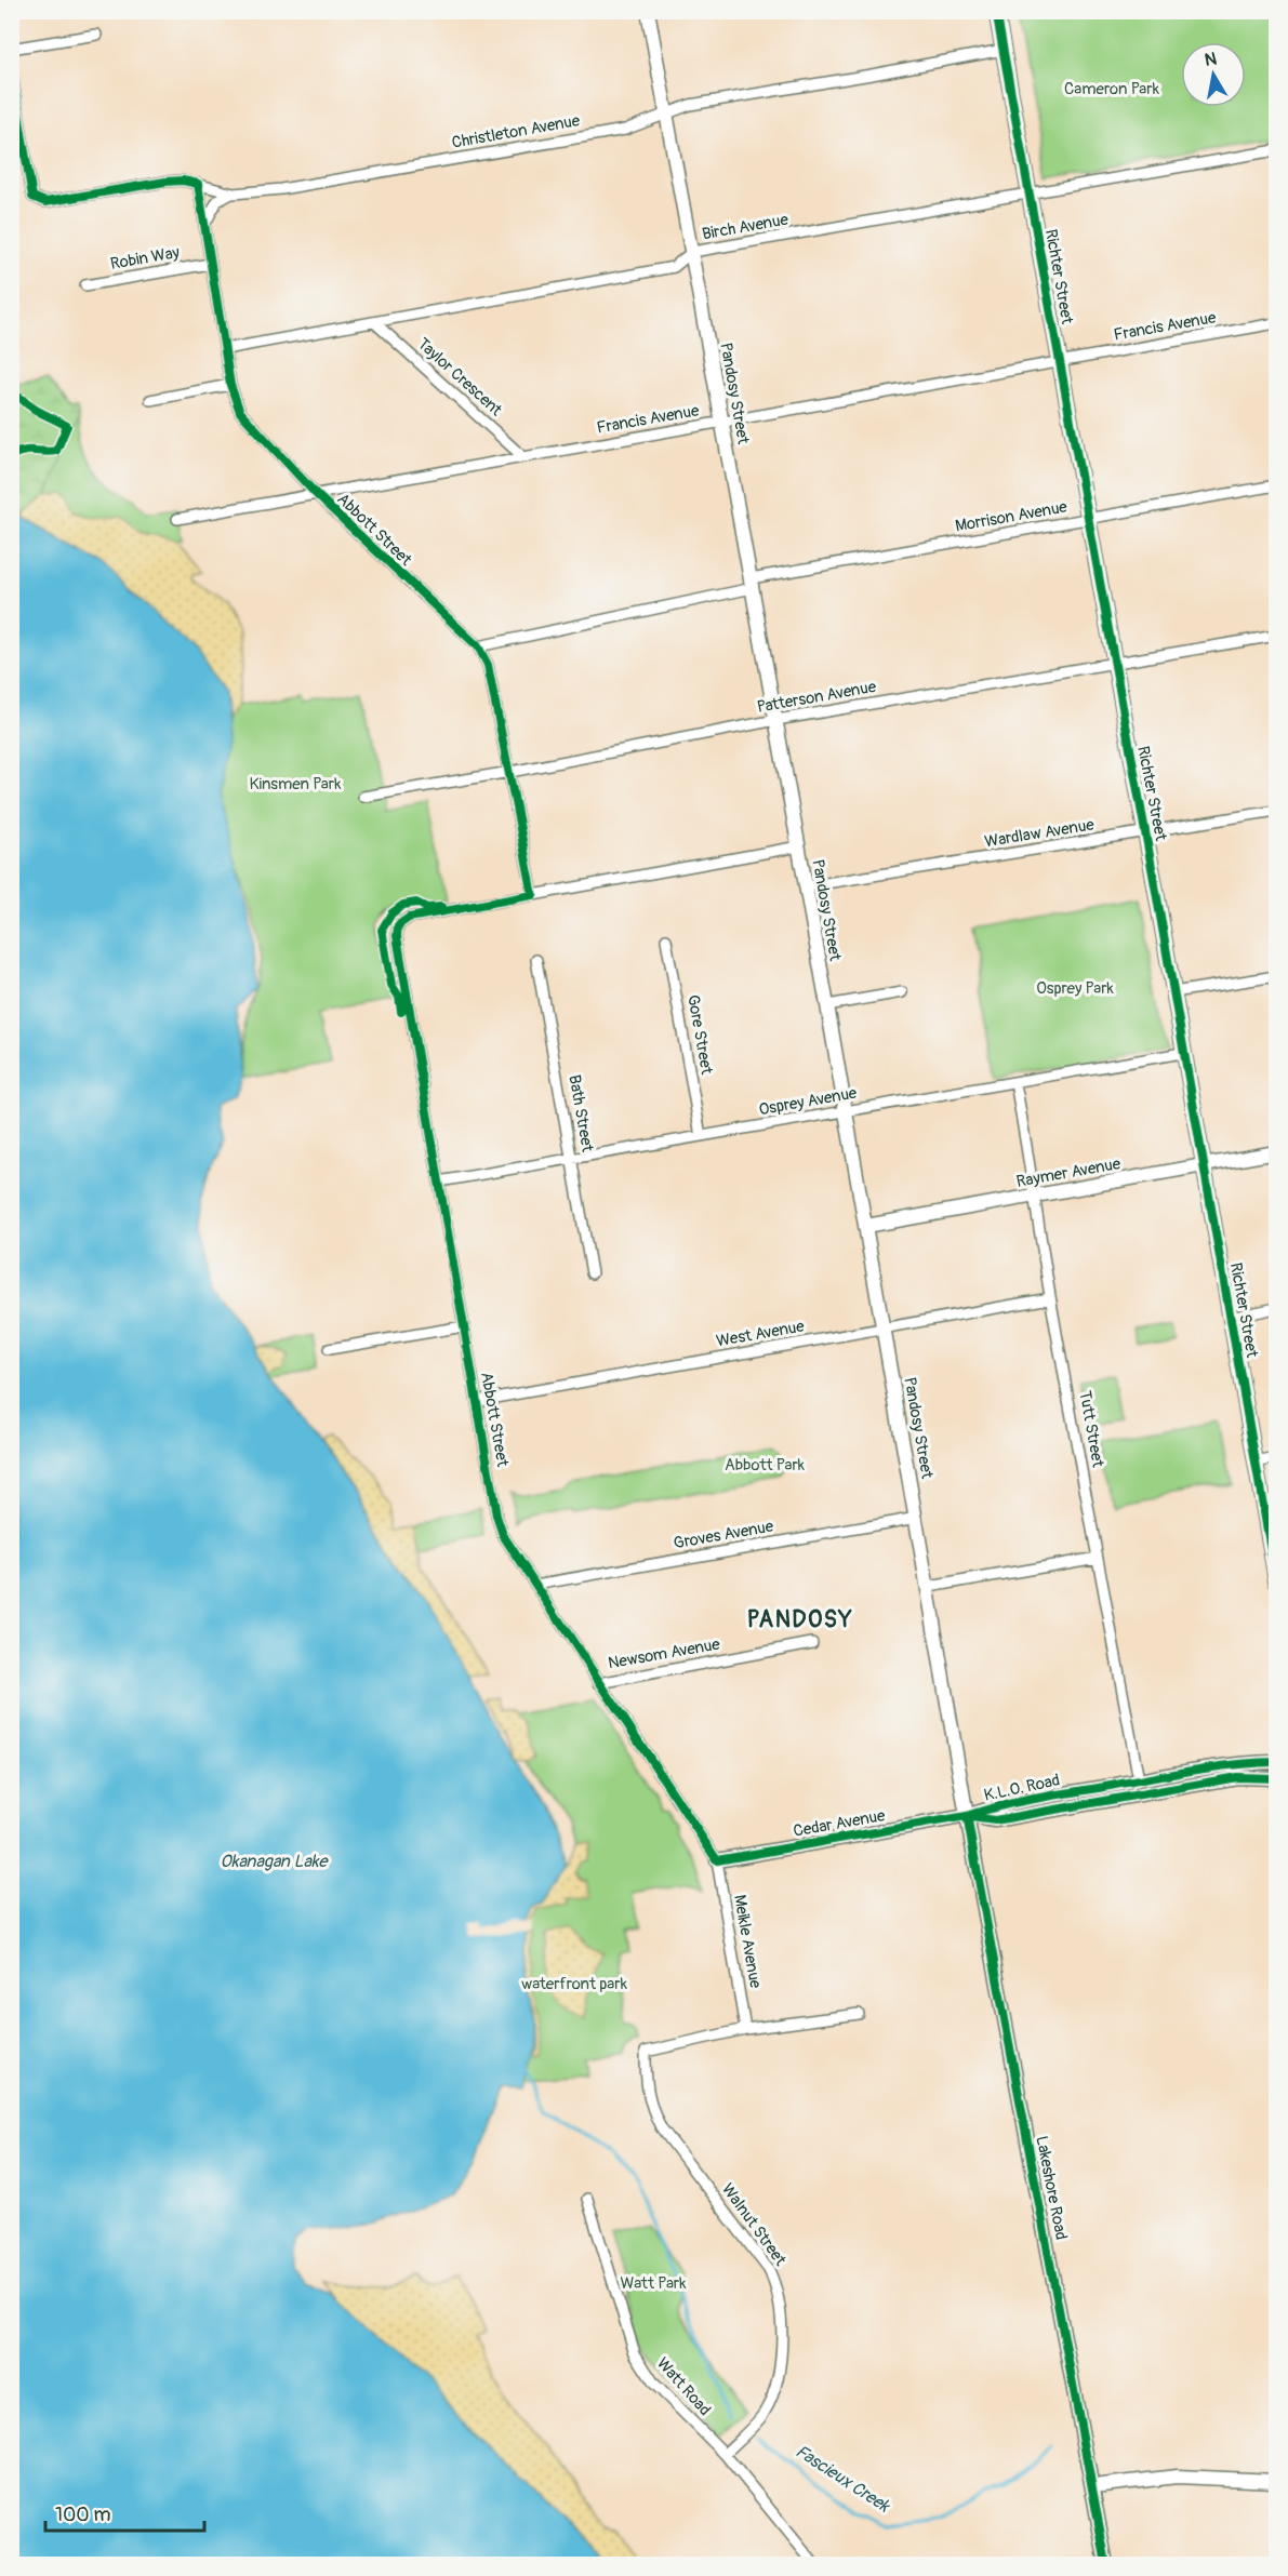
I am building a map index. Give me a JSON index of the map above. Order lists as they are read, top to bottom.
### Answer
{
  "streets": {
    "main road": ["Richter Street"],
    "street": [
      "Christleton Avenue",
      "Birch Avenue",
      "Robin Way",
      "Francis Avenue",
      "Taylor Crescent",
      "Pandosy Street",
      "Morrison Avenue",
      "Abbott Street",
      "Patterson Avenue",
      "Wardlaw Avenue",
      "Gore Street",
      "Osprey Avenue",
      "Bath Street",
      "Raymer Avenue",
      "West Avenue",
      "Tutt Street",
      "Groves Avenue",
      "Newsom Avenue",
      "K.L.O. Road",
      "Cedar Avenue",
      "Meikle Avenue",
      "Lakeshore Road",
      "Walnut Street",
      "Watt Road"
    ]
  },
  "crossings": [
    ["Christleton Avenue", "Richter Street"],
    ["Christleton Avenue", "Pandosy Street"],
    ["Christleton Avenue", "Abbott Street"],
    ["Birch Avenue", "Richter Street"],
    ["Birch Avenue", "Taylor Crescent"],
    ["Birch Avenue", "Pandosy Street"],
    ["Birch Avenue", "Abbott Street"],
    ["Robin Way", "Abbott Street"],
    ["Richter Street", "Francis Avenue"],
    ["Richter Street", "Morrison Avenue"],
    ["Richter Street", "Patterson Avenue"],
    ["Richter Street", "Wardlaw Avenue"],
    ["Richter Street", "Osprey Avenue"],
    ["Richter Street", "Raymer Avenue"],
    ["Francis Avenue", "Taylor Crescent"],
    ["Francis Avenue", "Pandosy Street"],
    ["Francis Avenue", "Abbott Street"],
    ["Pandosy Street", "Morrison Avenue"],
    ["Pandosy Street", "Patterson Avenue"],
    ["Pandosy Street", "Wardlaw Avenue"],
    ["Pandosy Street", "Osprey Avenue"],
    ["Pandosy Street", "Raymer Avenue"],
    ["Pandosy Street", "West Avenue"],
    ["Pandosy Street", "Groves Avenue"],
    ["Pandosy Street", "K.L.O. Road"],
    ["Pandosy Street", "Cedar Avenue"],
    ["Pandosy Street", "Lakeshore Road"],
    ["Morrison Avenue", "Abbott Street"],
    ["Abbott Street", "Patterson Avenue"],
    ["Abbott Street", "Osprey Avenue"],
    ["Abbott Street", "West Avenue"],
    ["Abbott Street", "Groves Avenue"],
    ["Abbott Street", "Newsom Avenue"],
    ["Abbott Street", "Cedar Avenue"],
    ["Abbott Street", "Meikle Avenue"],
    ["Gore Street", "Osprey Avenue"],
    ["Osprey Avenue", "Bath Street"],
    ["Osprey Avenue", "Tutt Street"],
    ["Raymer Avenue", "Tutt Street"],
    ["West Avenue", "Tutt Street"],
    ["Tutt Street", "K.L.O. Road"],
    ["K.L.O. Road", "Cedar Avenue"],
    ["K.L.O. Road", "Lakeshore Road"],
    ["Cedar Avenue", "Meikle Avenue"],
    ["Cedar Avenue", "Lakeshore Road"],
    ["Meikle Avenue", "Walnut Street"],
    ["Walnut Street", "Watt Road"]
  ],
  "districts": ["PANDOSY"],
  "water": ["Okanagan Lake", "Fascieux Creek"],
  "parks": [
    "Cameron Park",
    "Kinsmen Park",
    "Osprey Park",
    "Abbott Park",
    "waterfront park",
    "Watt Park"
  ],
  "scale_bar": "100 m",
  "north": "top"
}
